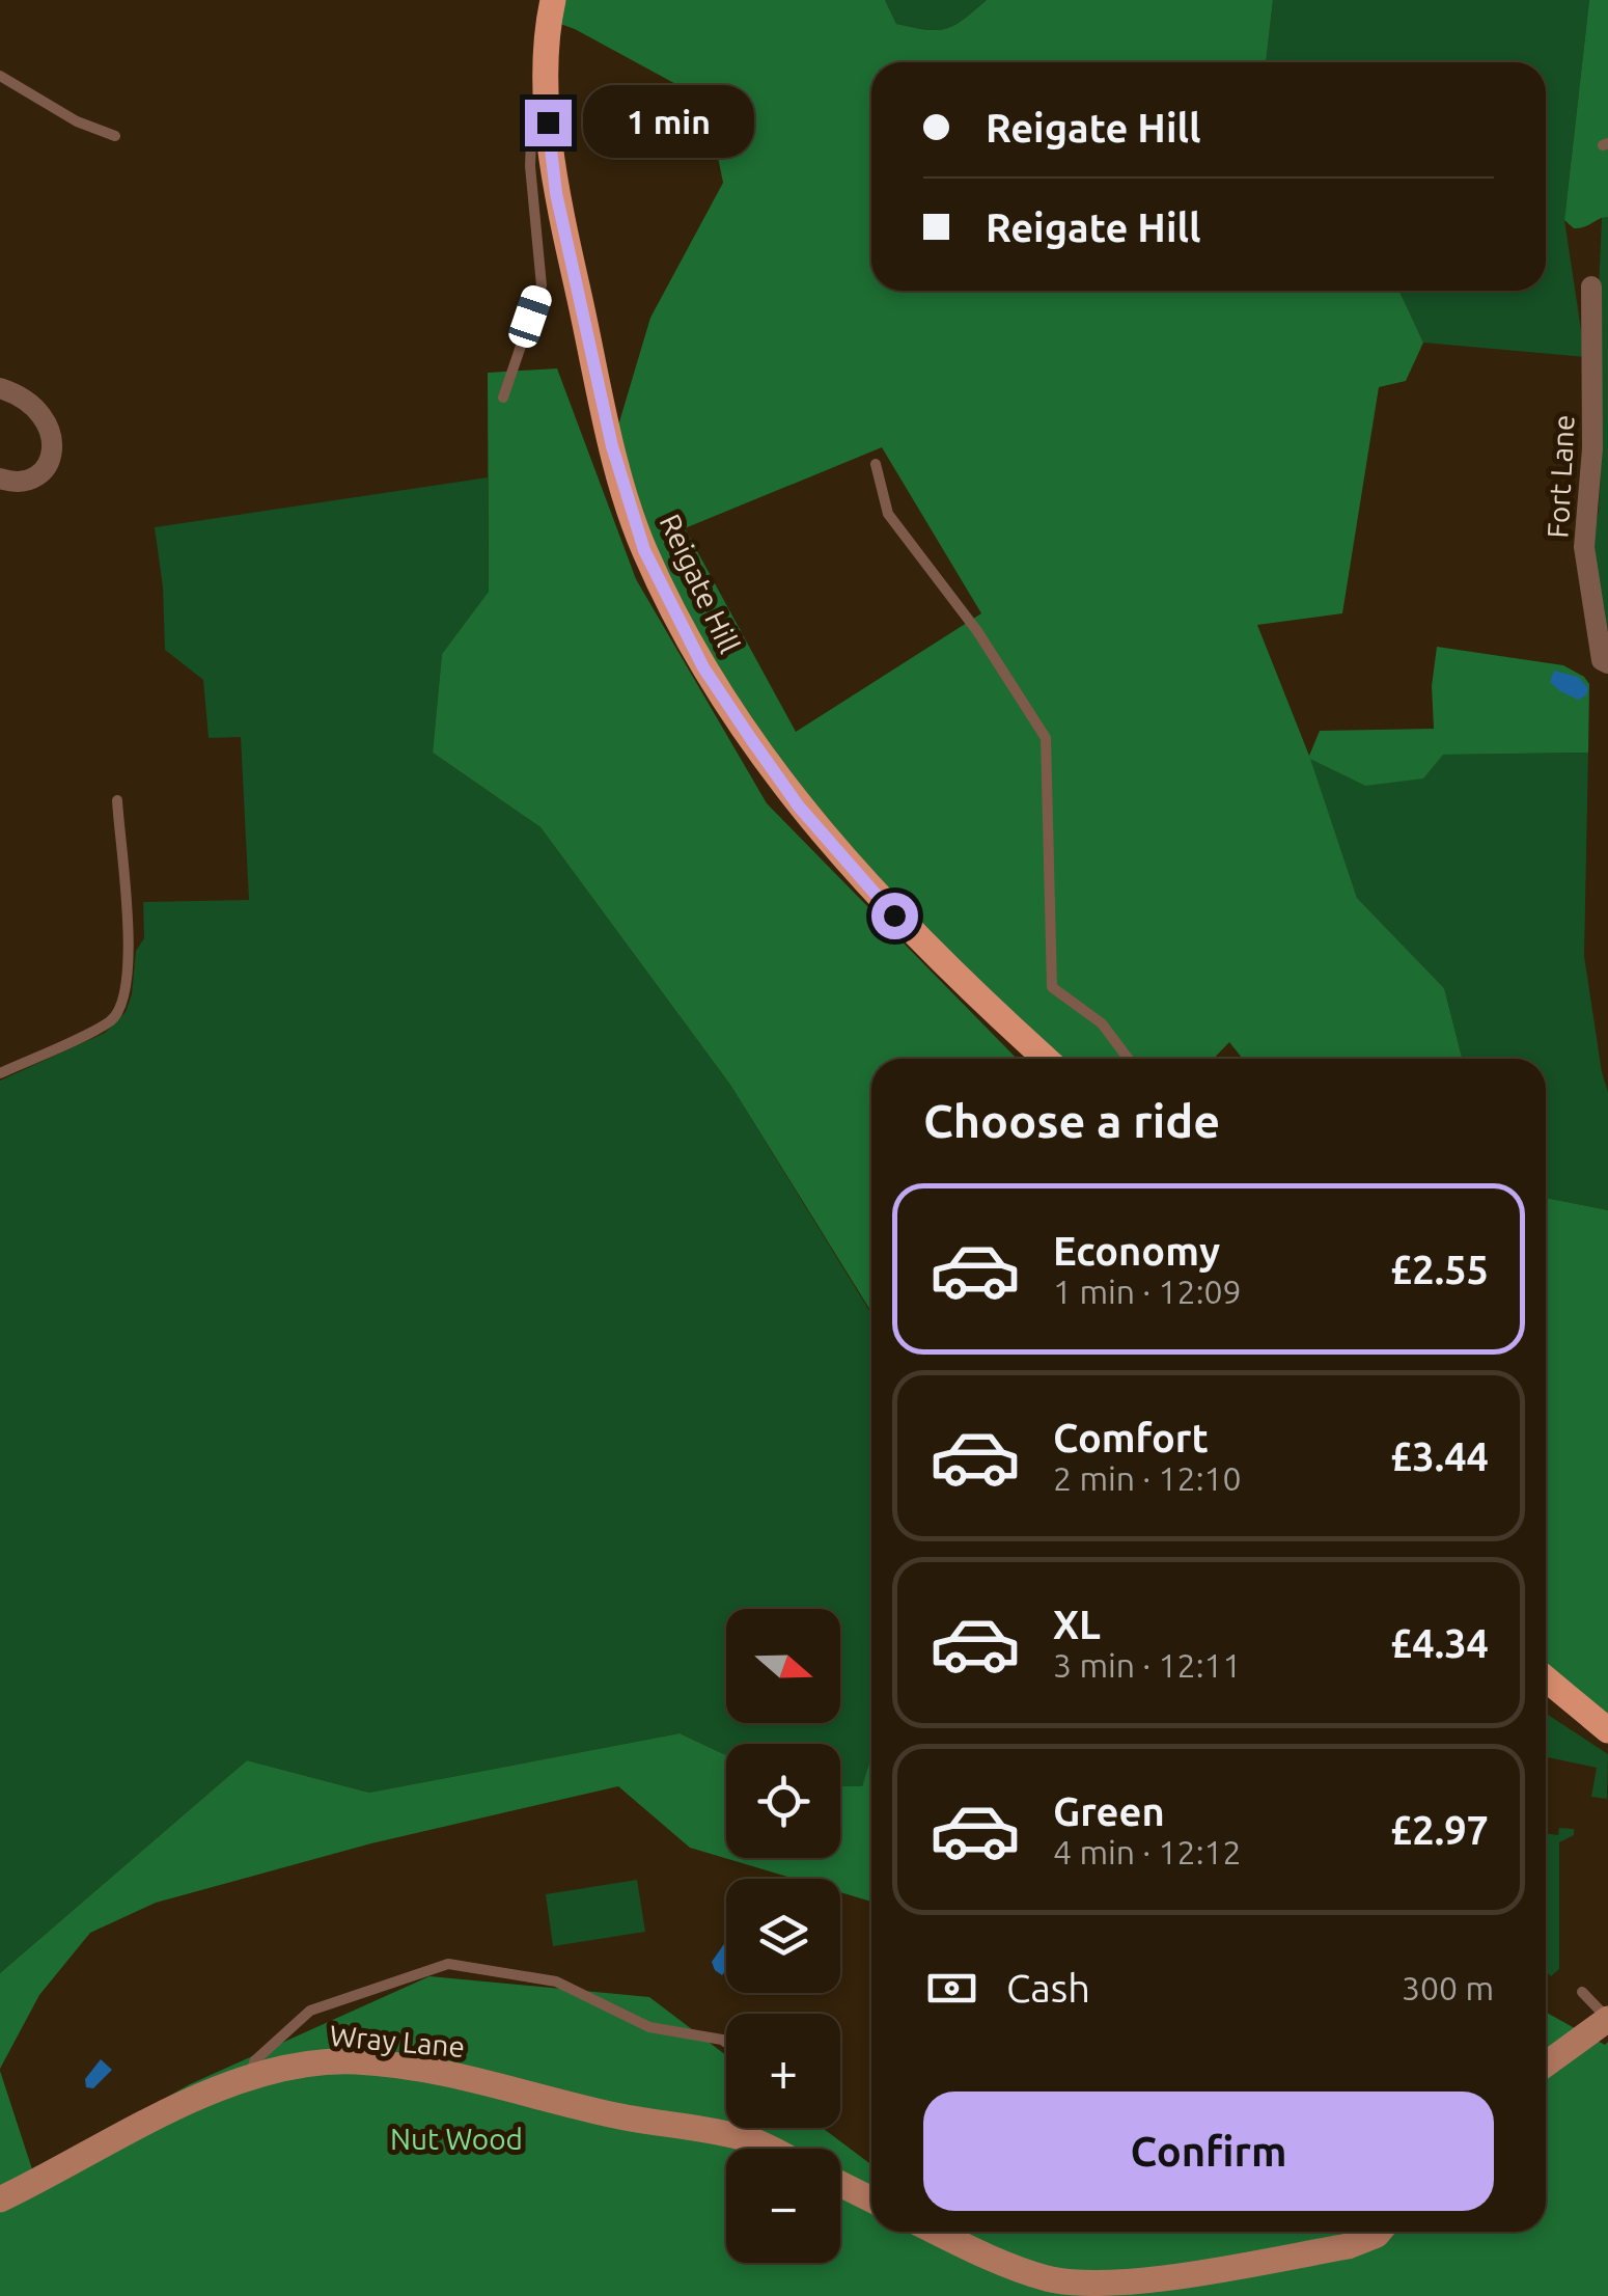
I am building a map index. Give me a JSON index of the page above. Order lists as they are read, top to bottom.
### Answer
{
  "streets": {
    "main road": ["Reigate Hill"],
    "street": ["Fort Lane", "Wray Lane"]
  },
  "parks": ["Nut Wood"],
  "north": "right",
  "page": {
    "banner": ["Reigate Hill", "Reigate Hill"],
    "bubble": "1 min",
    "heading": "Choose a ride",
    "list": [
      {
        "name": "Economy",
        "note": "1 min · 12:09",
        "value": "£2.55"
      },
      {
        "name": "Comfort",
        "note": "2 min · 12:10",
        "value": "£3.44"
      },
      {
        "name": "XL",
        "note": "3 min · 12:11",
        "value": "£4.34"
      },
      {
        "name": "Green",
        "note": "4 min · 12:12",
        "value": "£2.97"
      }
    ],
    "map_buttons": ["+", "−"],
    "pay": ["Cash", "300 m"],
    "buttons": "Confirm"
  }
}
